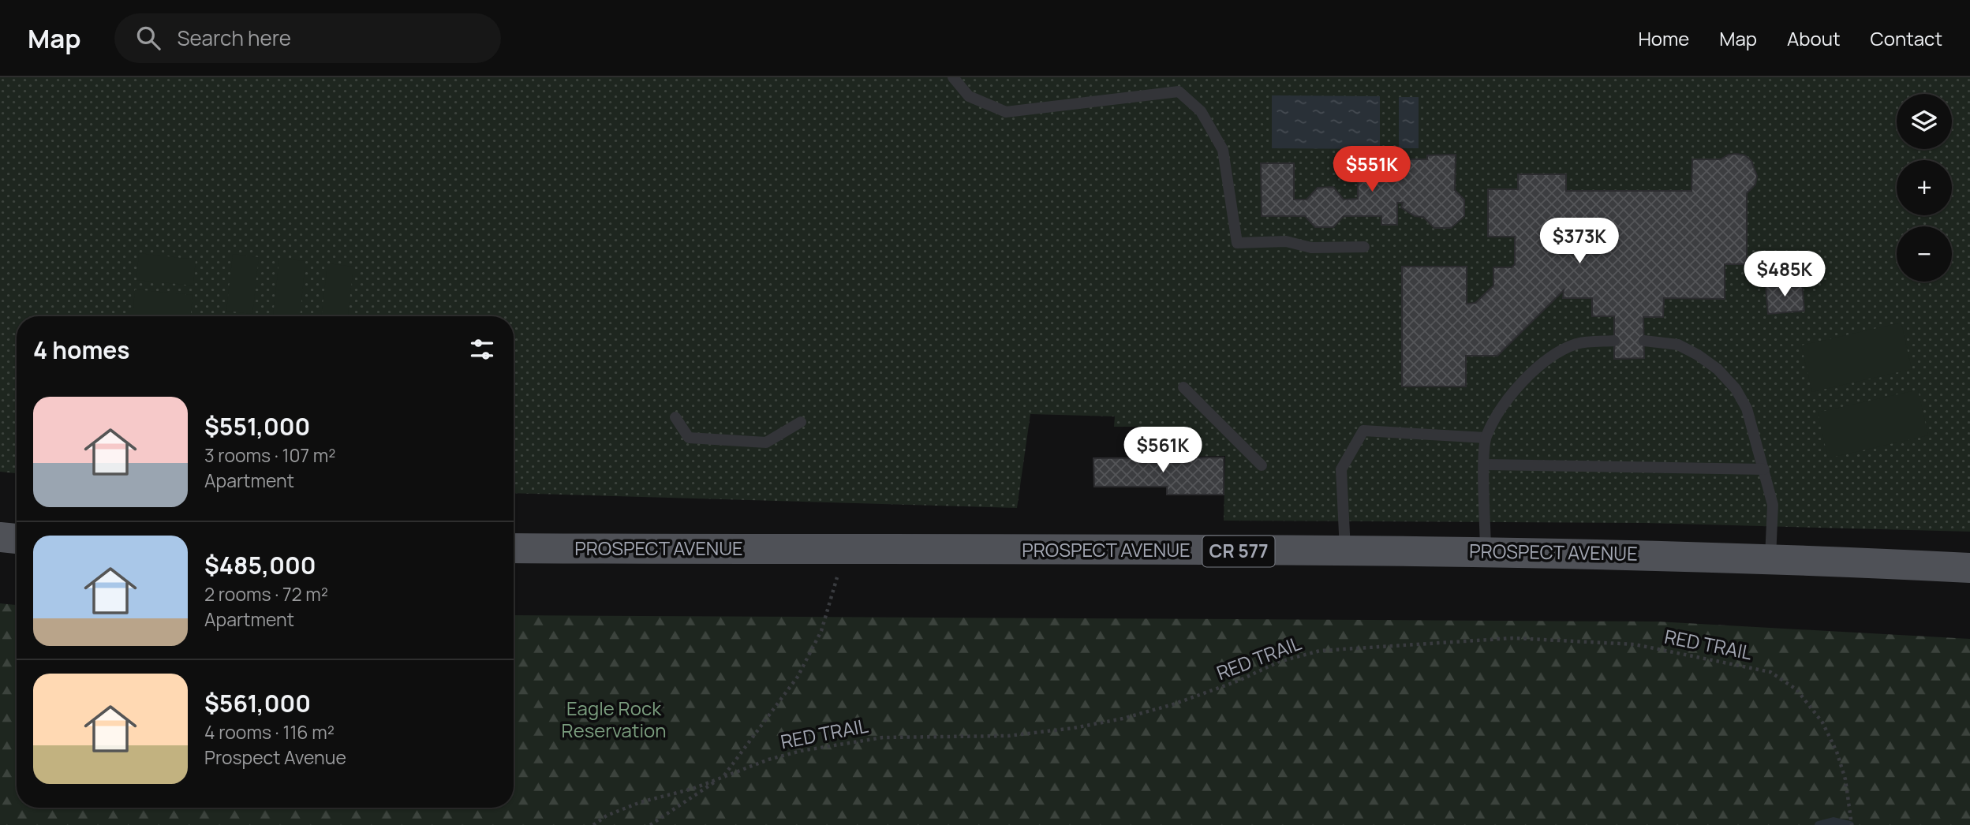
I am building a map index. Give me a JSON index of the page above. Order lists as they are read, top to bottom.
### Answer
{
  "streets": {
    "main road": ["PROSPECT AVENUE", "CR 577"],
    "path": ["RED TRAIL"]
  },
  "parks": ["Eagle Rock Reservation"],
  "page": {
    "header": "Map",
    "search": "Search here",
    "nav": [
      "Home",
      "Map",
      "About",
      "Contact"
    ],
    "map_buttons": ["+", "−"],
    "price": [
      "$551K",
      "$373K",
      "$485K",
      "$561K"
    ],
    "heading": "4 homes",
    "list": [
      {
        "name": "$551,000",
        "note": "3 rooms · 107 m² · Apartment"
      },
      {
        "name": "$485,000",
        "note": "2 rooms · 72 m² · Apartment"
      },
      {
        "name": "$561,000",
        "note": "4 rooms · 116 m² · Prospect Avenue"
      }
    ]
  }
}
